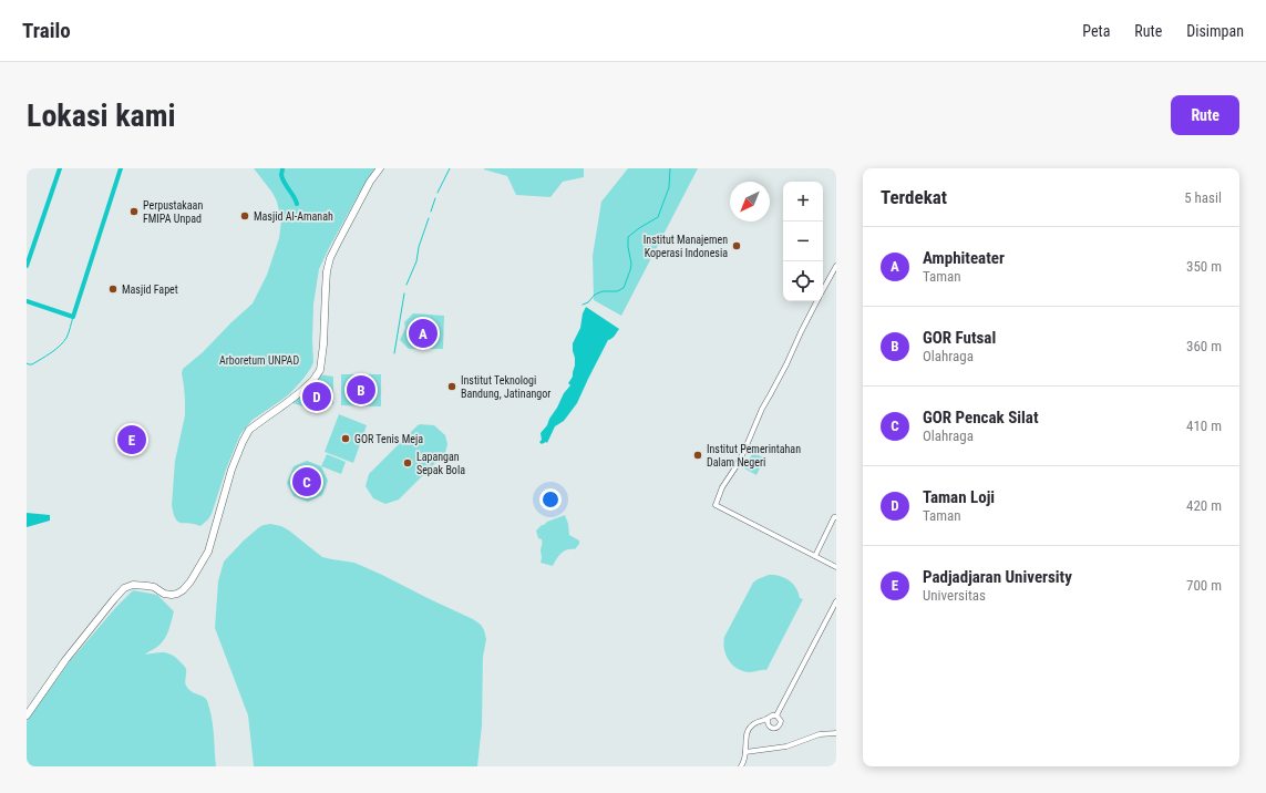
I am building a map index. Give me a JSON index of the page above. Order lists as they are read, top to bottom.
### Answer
{
  "parks": ["Arboretum UNPAD"],
  "places": [
    "Perpustakaan FMIPA Unpad",
    "Masjid Al-Amanah",
    "Institut Manajemen Koperasi Indonesia",
    "Masjid Fapet",
    "Institut Teknologi Bandung, Jatinangor",
    "GOR Tenis Meja",
    "Institut Pemerintahan Dalam Negeri",
    "Lapangan Sepak Bola"
  ],
  "north": "bottom left",
  "page": {
    "header": "Trailo",
    "nav": ["Peta", "Rute", "Disimpan"],
    "buttons": "Rute",
    "title": "Lokasi kami",
    "heading": ["Terdekat", "5 hasil"],
    "map_buttons": ["+", "−"],
    "list": [
      {
        "mark": "A",
        "name": "Amphiteater",
        "note": "Taman",
        "value": "350 m"
      },
      {
        "mark": "B",
        "name": "GOR Futsal",
        "note": "Olahraga",
        "value": "360 m"
      },
      {
        "mark": "C",
        "name": "GOR Pencak Silat",
        "note": "Olahraga",
        "value": "410 m"
      },
      {
        "mark": "D",
        "name": "Taman Loji",
        "note": "Taman",
        "value": "420 m"
      },
      {
        "mark": "E",
        "name": "Padjadjaran University",
        "note": "Universitas",
        "value": "700 m"
      }
    ],
    "pins": [
      "A",
      "B",
      "D",
      "E",
      "C"
    ]
  }
}
